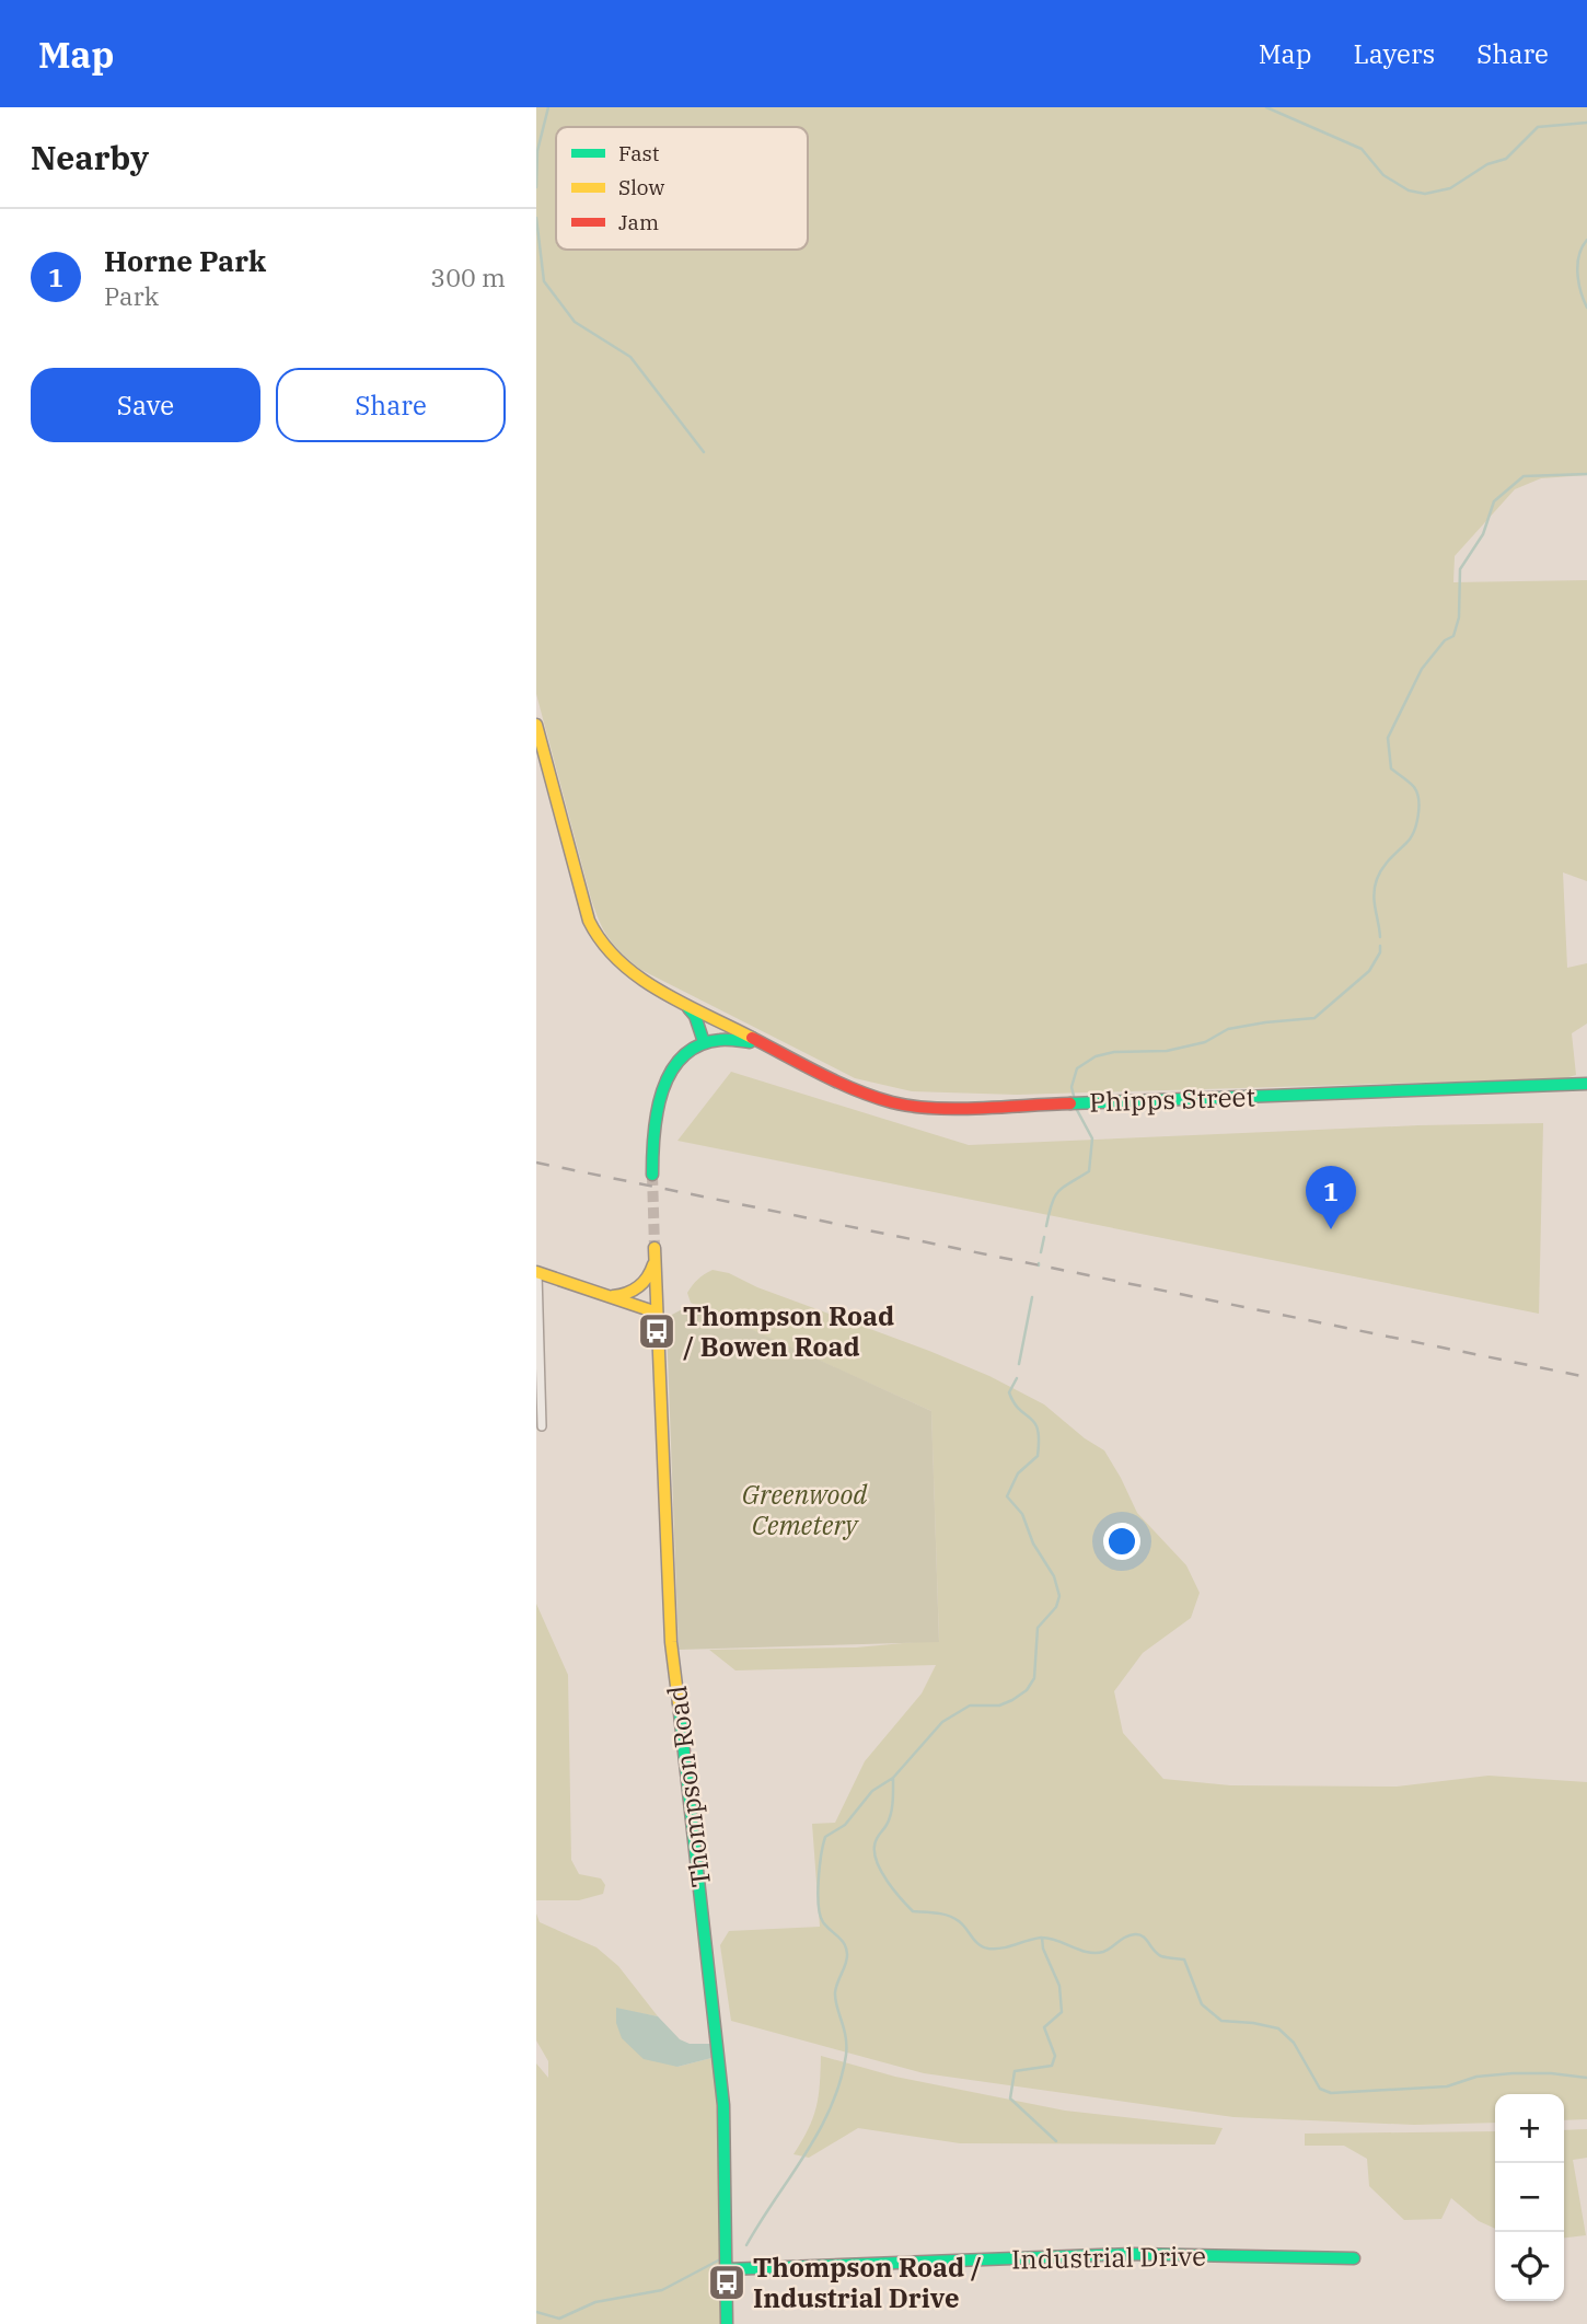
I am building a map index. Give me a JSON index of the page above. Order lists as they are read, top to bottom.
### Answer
{
  "streets": {
    "main road": ["Phipps Street", "Thompson Road", "Industrial Drive"]
  },
  "crossings": [
    ["Thompson Road", "Industrial Drive"]
  ],
  "parks": ["Greenwood Cemetery"],
  "places": {
    "bus stop": ["Thompson Road / Bowen Road", "Thompson Road / Industrial Drive"]
  },
  "legend": ["Fast", "Slow", "Jam"],
  "page": {
    "header": "Map",
    "nav": ["Map", "Layers", "Share"],
    "heading": "Nearby",
    "list": [
      {
        "mark": "1",
        "name": "Horne Park",
        "note": "Park",
        "value": "300 m"
      }
    ],
    "buttons": ["Save", "Share"],
    "pins": "1",
    "map_buttons": ["+", "−"]
  }
}
